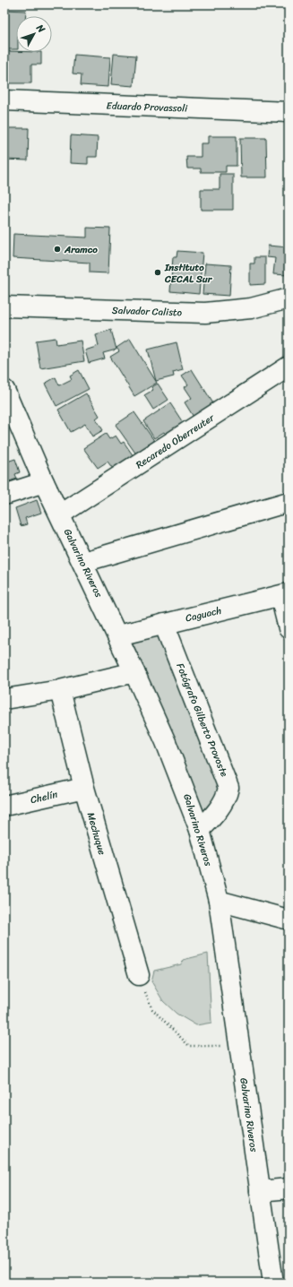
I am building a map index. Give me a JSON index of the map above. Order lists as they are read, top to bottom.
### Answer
{
  "streets": {
    "street": [
      "Eduardo Provassoli",
      "Salvador Calisto",
      "Recaredo Oberreuter",
      "Galvarino Riveros",
      "Caguach",
      "Fotógrafo Gilberto Provoste",
      "Chelín",
      "Mechuque"
    ]
  },
  "crossings": [
    ["Recaredo Oberreuter", "Galvarino Riveros"],
    ["Galvarino Riveros", "Caguach"],
    ["Galvarino Riveros", "Fotógrafo Gilberto Provoste"],
    ["Caguach", "Fotógrafo Gilberto Provoste"],
    ["Chelín", "Mechuque"]
  ],
  "places": ["Aramco", "Instituto CECAL Sur"],
  "north": "top right"
}
